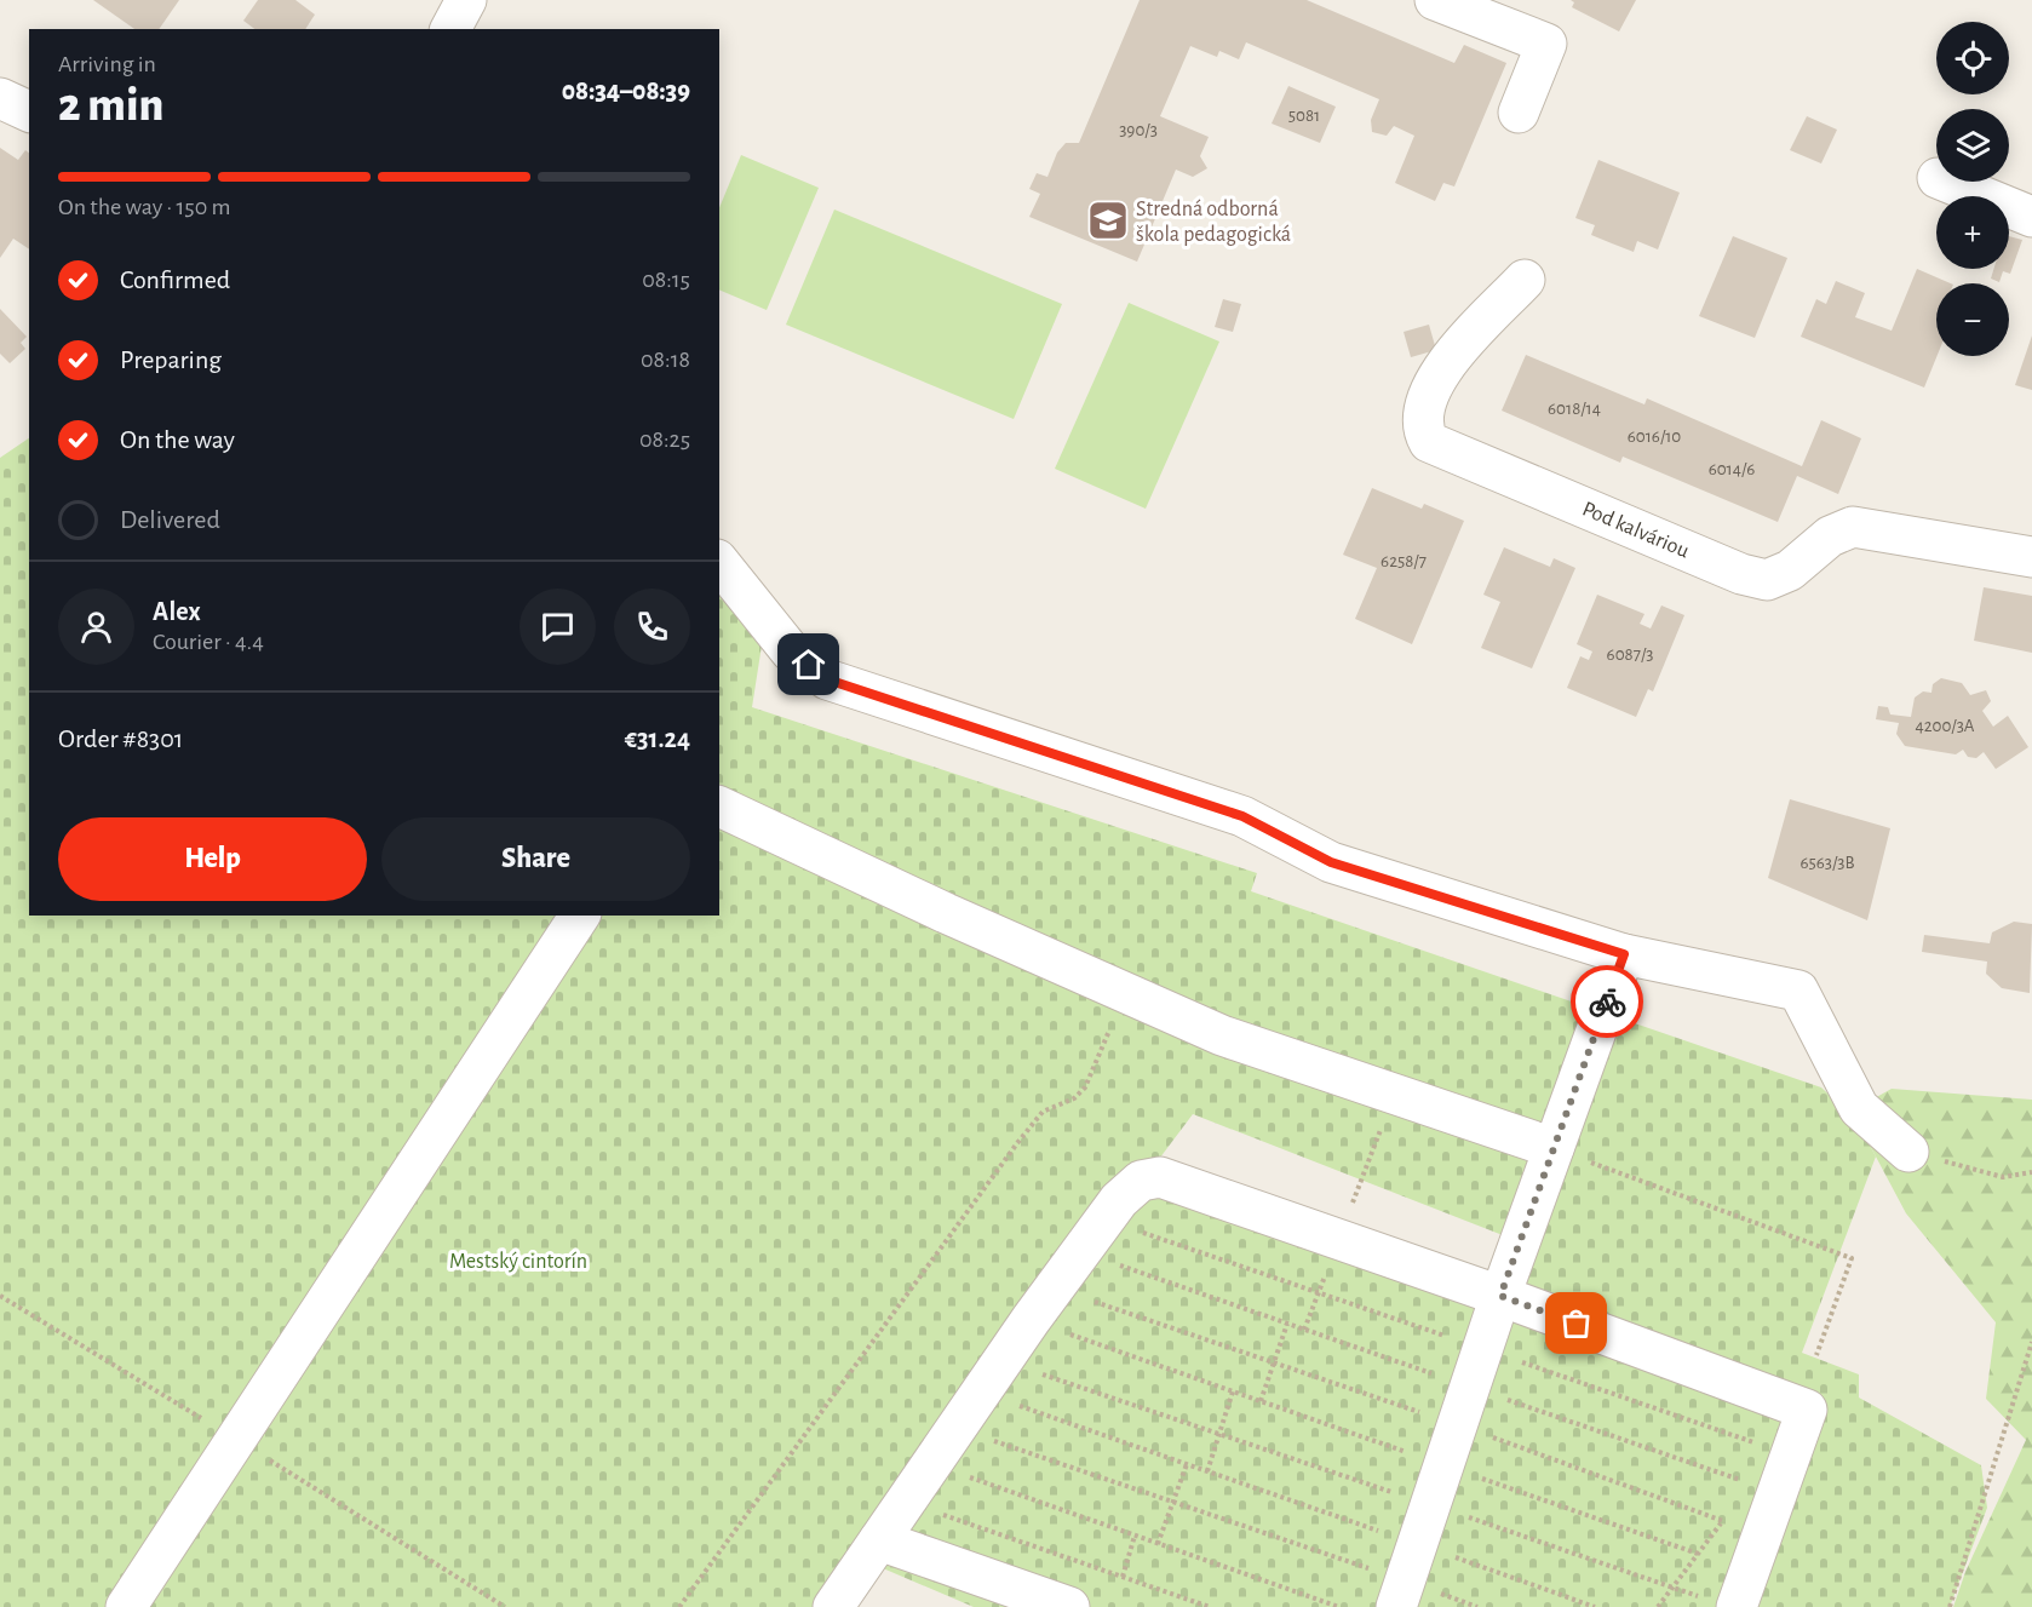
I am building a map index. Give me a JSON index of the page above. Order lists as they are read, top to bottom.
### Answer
{
  "streets": {
    "street": ["Pod kalváriou"]
  },
  "parks": ["Mestský cintorín"],
  "places": {
    "school or university": ["Stredná odborná škola pedagogická"]
  },
  "house_numbers": [
    "5081",
    "390/3",
    "6018/14",
    "6016/10",
    "6014/6",
    "6258/7",
    "6087/3",
    "4200/3A",
    "6563/3B"
  ],
  "page": {
    "map_buttons": ["+", "−"],
    "heading": ["2 min", "Arriving in", "08:34–08:39"],
    "panel": [
      "Alex",
      "Courier · 4.4",
      "Order #8301",
      "€31.24"
    ],
    "bar": "On the way · 150 m",
    "list": [
      ["Confirmed", "08:15"],
      ["Preparing", "08:18"],
      ["On the way", "08:25"],
      "Delivered"
    ],
    "buttons": ["Help", "Share"]
  }
}
